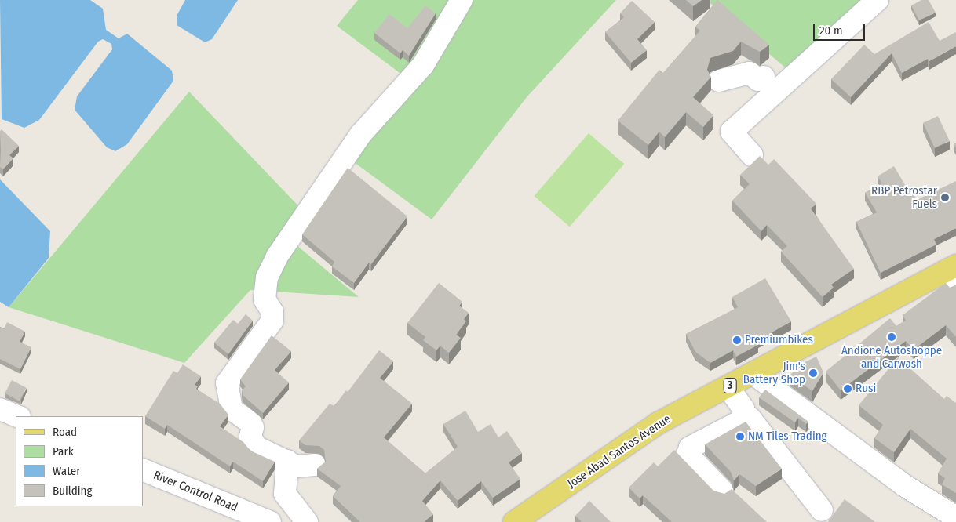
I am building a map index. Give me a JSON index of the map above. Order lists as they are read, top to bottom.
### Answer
{
  "streets": {
    "main road": ["3", "Jose Abad Santos Avenue"],
    "street": ["River Control Road"]
  },
  "places": [
    "RBP Petrostar Fuels",
    "Andione Autoshoppe and Carwash",
    "Premiumbikes",
    "Jim's Battery Shop",
    "Rusi",
    "NM Tiles Trading"
  ],
  "legend": [
    "Road",
    "Park",
    "Water",
    "Building"
  ],
  "scale_bar": "20 m"
}
